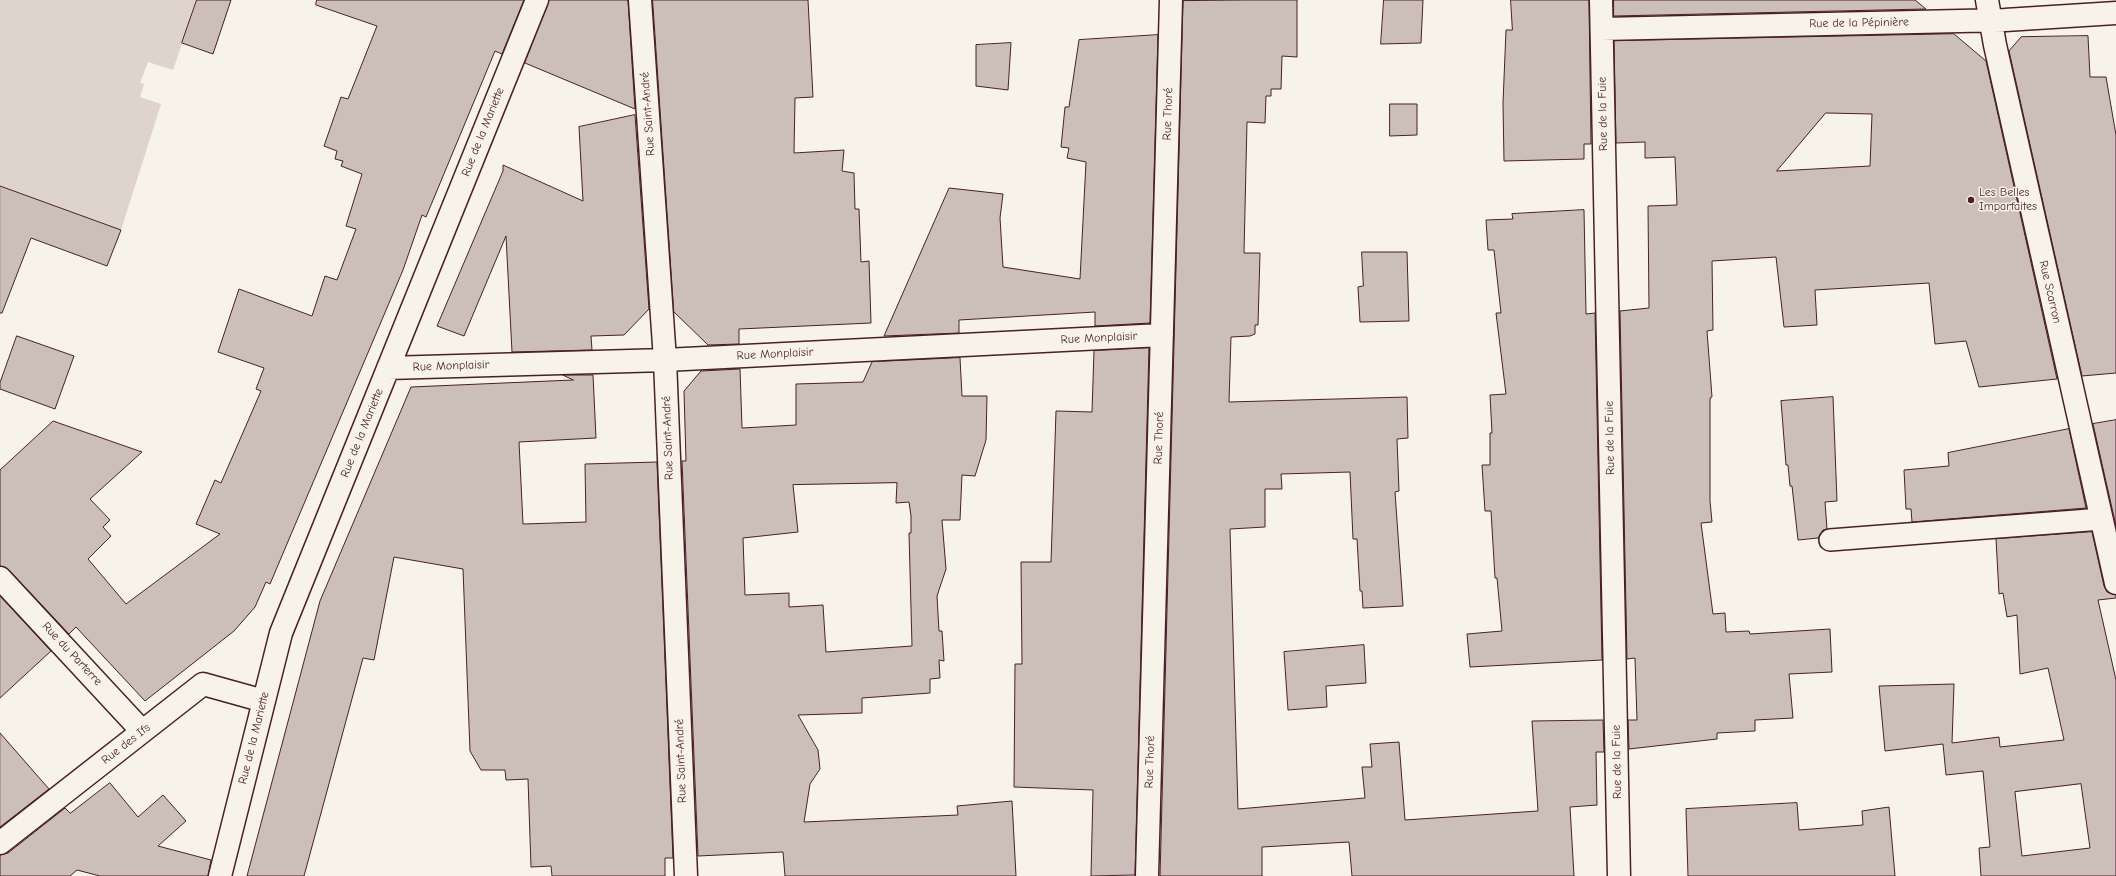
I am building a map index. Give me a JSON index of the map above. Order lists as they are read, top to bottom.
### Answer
{
  "streets": {
    "street": [
      "Rue de la Pépinière",
      "Rue Saint-André",
      "Rue Thoré",
      "Rue de la Fuie",
      "Rue de la Mariette",
      "Rue Scarron",
      "Rue Monplaisir",
      "Rue du Parterre",
      "Rue des Ifs"
    ]
  },
  "crossings": [
    ["Rue de la Pépinière", "Rue de la Fuie"],
    ["Rue de la Pépinière", "Rue Scarron"],
    ["Rue Saint-André", "Rue Monplaisir"],
    ["Rue Thoré", "Rue Monplaisir"],
    ["Rue de la Mariette", "Rue Monplaisir"],
    ["Rue de la Mariette", "Rue des Ifs"],
    ["Rue du Parterre", "Rue des Ifs"]
  ],
  "places": ["Les Belles Imparfaites"]
}
